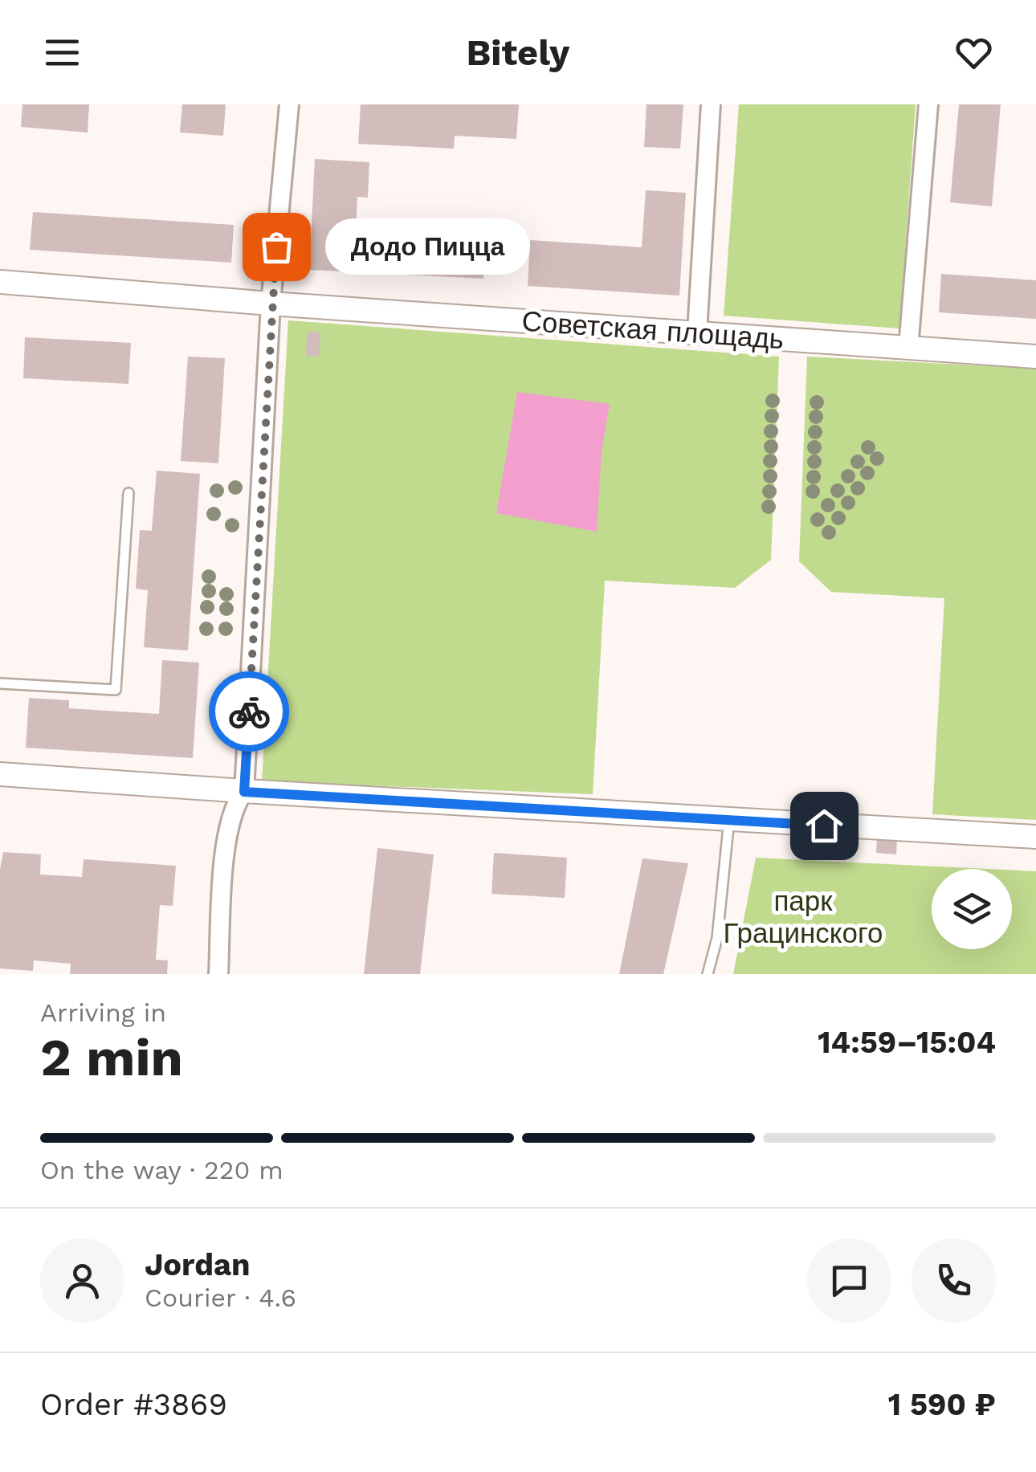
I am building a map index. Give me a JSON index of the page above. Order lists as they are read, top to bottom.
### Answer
{
  "streets": {
    "street": ["Советская площадь"]
  },
  "parks": ["парк Грацинского"],
  "places": ["Додо Пицца"],
  "page": {
    "header": "Bitely",
    "bubble": "Додо Пицца",
    "heading": ["2 min", "Arriving in", "14:59–15:04"],
    "panel": [
      "Jordan",
      "Courier · 4.6",
      "Order #3869",
      "1 590 ₽"
    ],
    "bar": "On the way · 220 m"
  }
}
